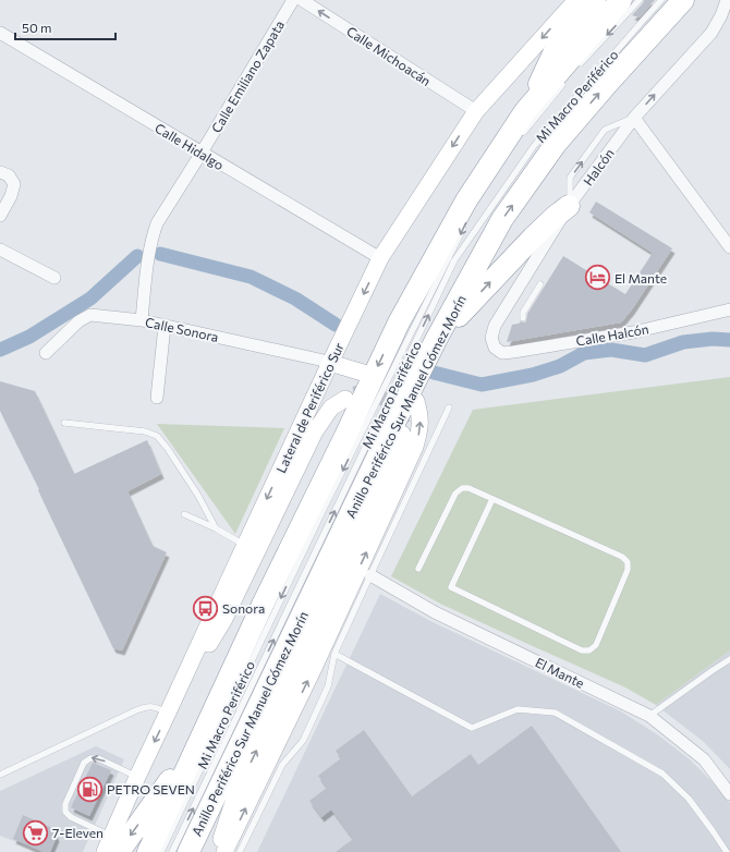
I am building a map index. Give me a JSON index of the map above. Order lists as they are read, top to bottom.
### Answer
{
  "streets": {
    "highway": ["Anillo Periférico Sur Manuel Gómez Morín"],
    "street": [
      "Calle Michoacán",
      "Calle Emiliano Zapata",
      "Calle Hidalgo",
      "Halcón",
      "Calle Sonora",
      "Calle Halcón",
      "Lateral de Periférico Sur",
      "El Mante"
    ],
    "lane": ["Mi Macro Periférico"]
  },
  "crossings": [
    ["Calle Michoacán", "Lateral de Periférico Sur"],
    ["Calle Emiliano Zapata", "Calle Hidalgo"],
    ["Calle Emiliano Zapata", "Calle Sonora"],
    ["Calle Hidalgo", "Lateral de Periférico Sur"],
    ["Halcón", "Calle Halcón"],
    ["Calle Sonora", "Lateral de Periférico Sur"]
  ],
  "one_way": ["Calle Michoacán", "Halcón"],
  "places": {
    "hotel": ["El Mante"],
    "bus stop": ["Sonora"],
    "fuel station": ["PETRO SEVEN"],
    "supermarket": ["7-Eleven"]
  },
  "scale_bar": "50 m"
}
